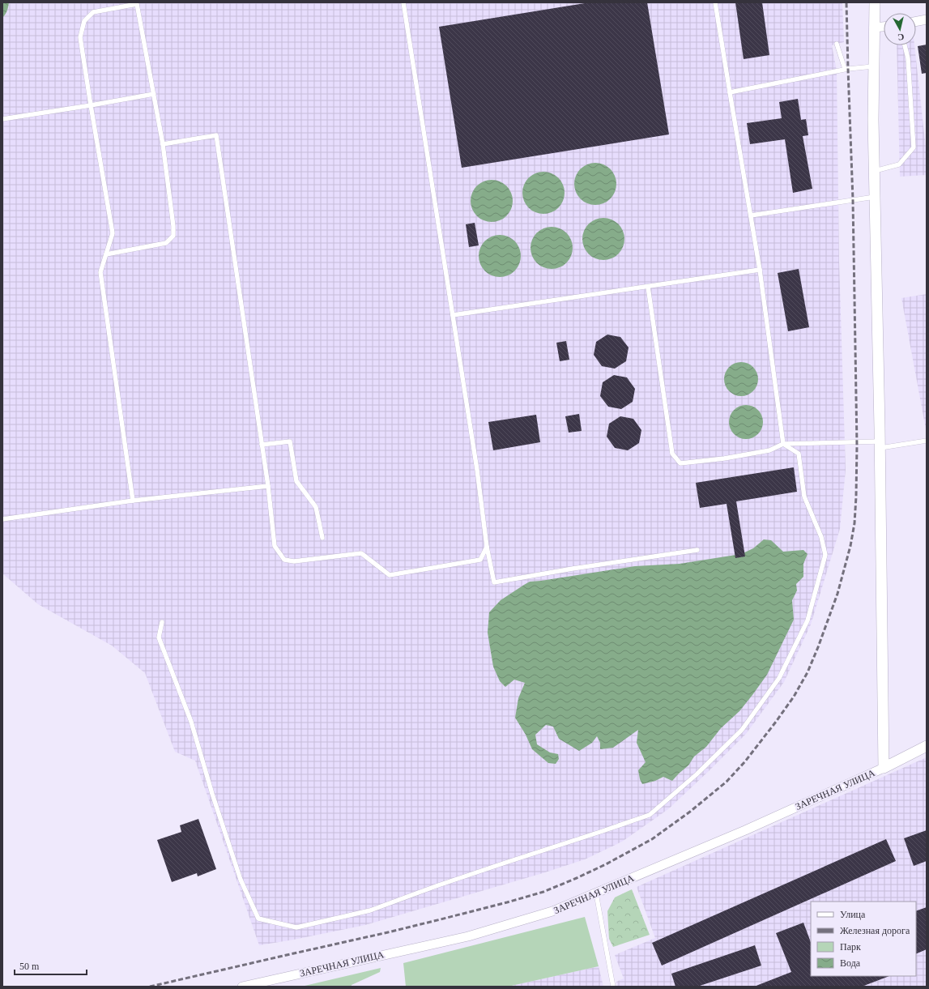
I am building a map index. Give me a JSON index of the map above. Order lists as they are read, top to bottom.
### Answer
{
  "streets": {
    "street": ["ЗАРЕЧНАЯ УЛИЦА"]
  },
  "legend": [
    "Улица",
    "Железная дорога",
    "Парк",
    "Вода"
  ],
  "scale_bar": "50 m",
  "north": "bottom"
}
